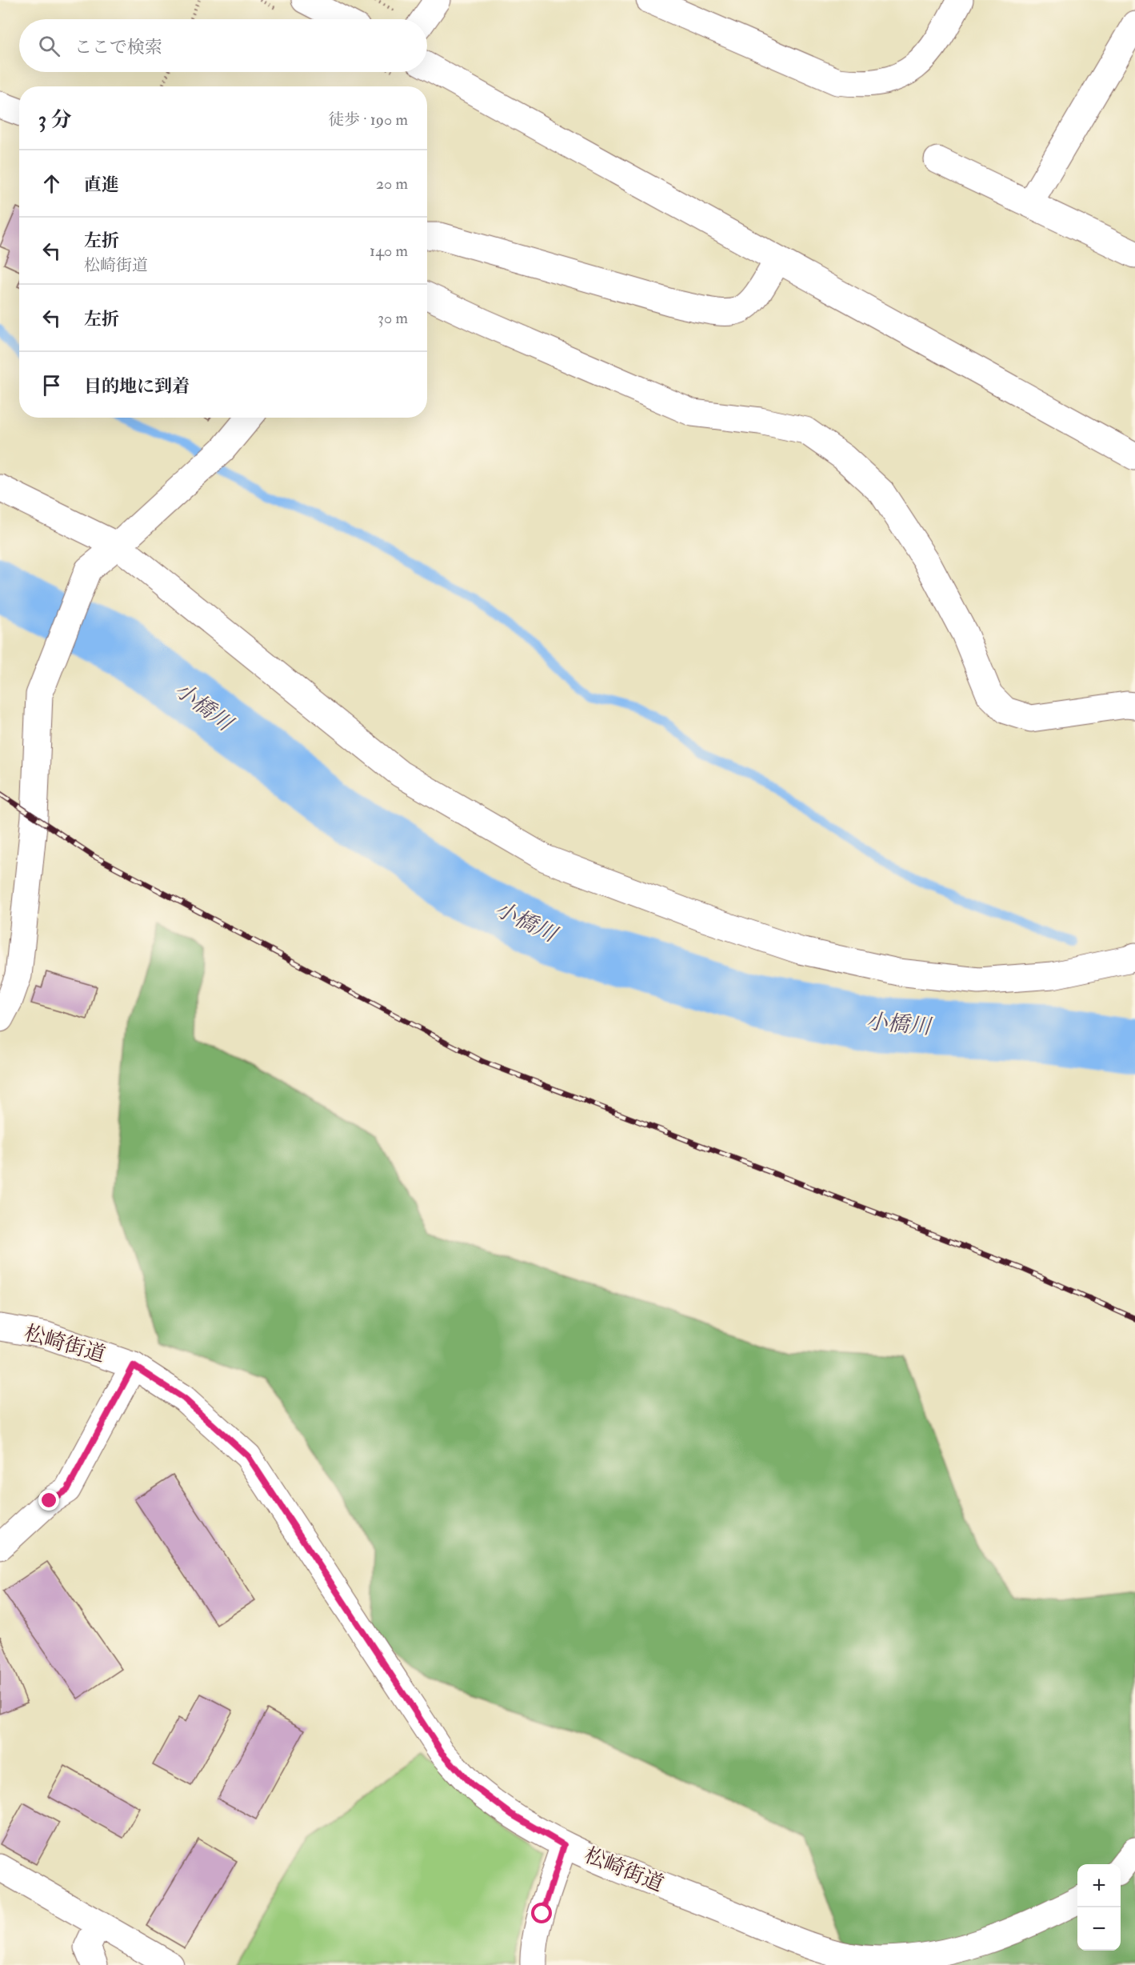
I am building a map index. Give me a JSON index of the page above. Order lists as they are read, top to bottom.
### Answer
{
  "streets": {
    "street": ["松崎街道"]
  },
  "water": ["小橋川"],
  "page": {
    "search": "ここで検索",
    "heading": ["3 分", "徒歩 · 190 m"],
    "list": [
      ["直進", "20 m"],
      ["左折", "松崎街道", "140 m"],
      ["左折", "30 m"],
      "目的地に到着"
    ],
    "map_buttons": ["+", "−"]
  }
}
